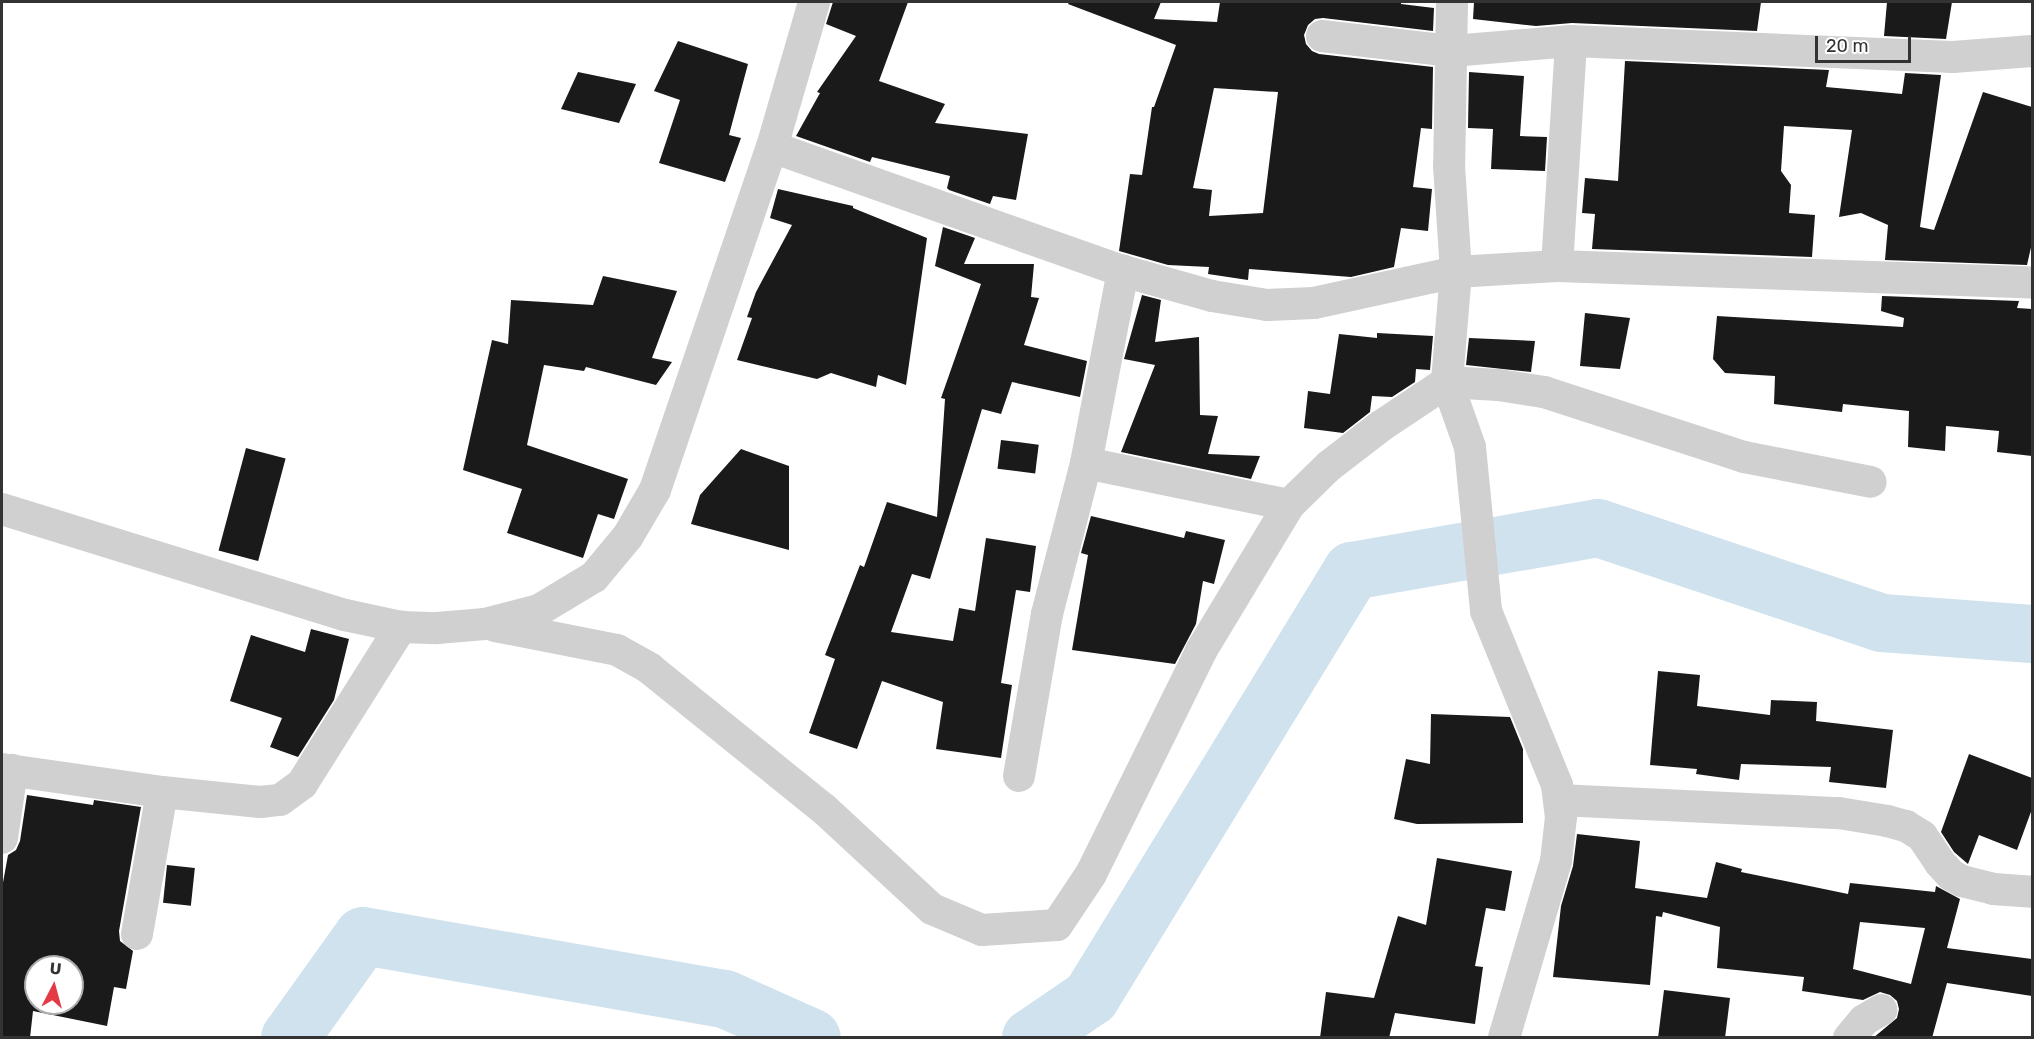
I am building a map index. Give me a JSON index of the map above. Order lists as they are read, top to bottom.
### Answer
{
  "scale_bar": "20 m",
  "north": "top"
}
